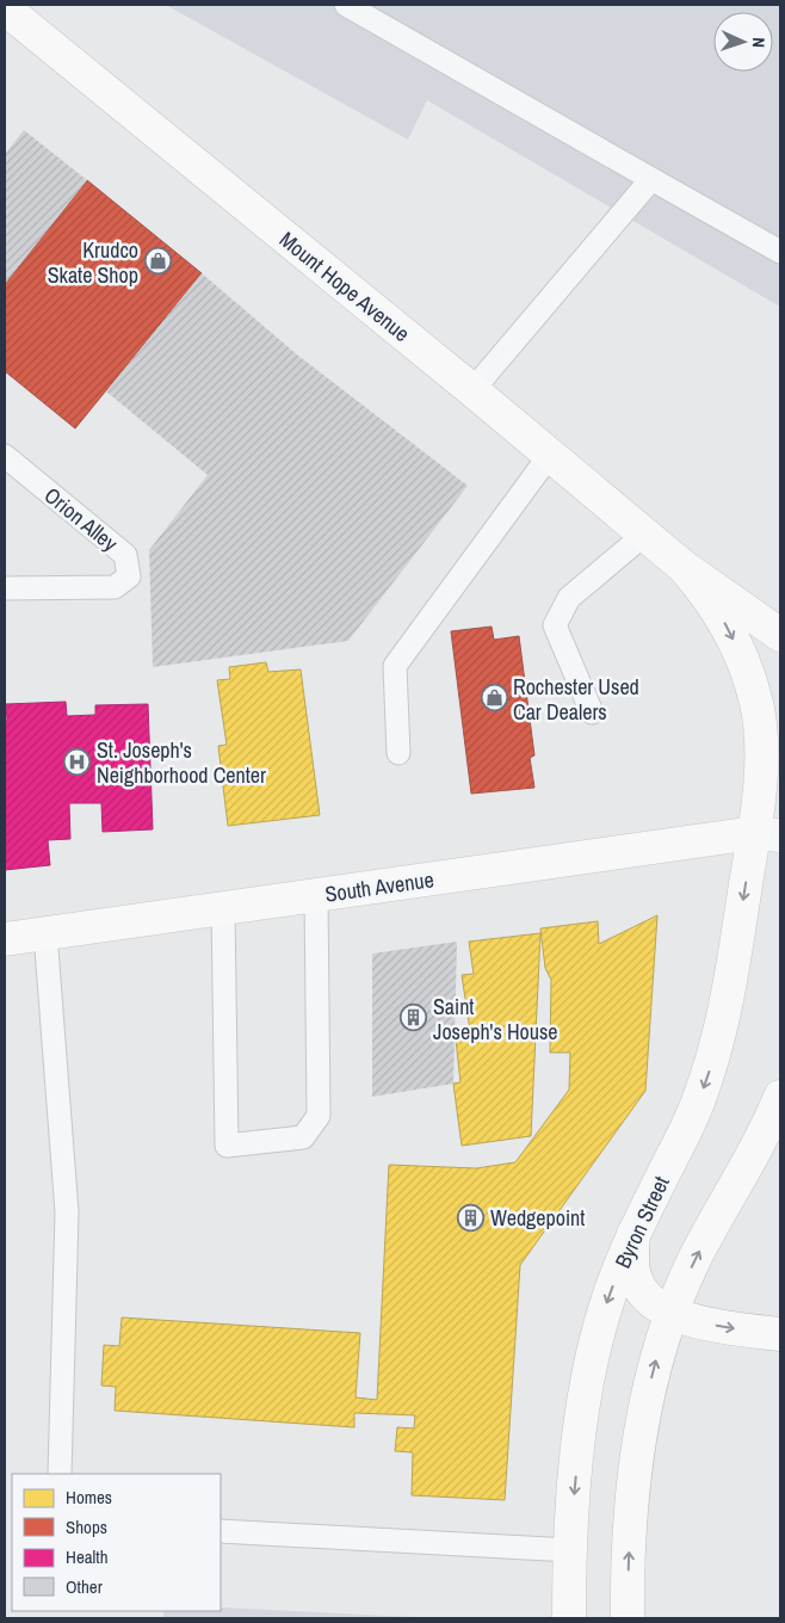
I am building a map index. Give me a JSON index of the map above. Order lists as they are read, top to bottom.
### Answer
{
  "streets": {
    "main road": ["Mount Hope Avenue", "South Avenue", "Byron Street"],
    "lane": ["Orion Alley"]
  },
  "crossings": [
    ["Mount Hope Avenue", "South Avenue"],
    ["Mount Hope Avenue", "Byron Street"],
    ["South Avenue", "Byron Street"]
  ],
  "places": {
    "shop": ["Krudco Skate Shop", "Rochester Used Car Dealers"],
    "hospital": ["St. Joseph's Neighborhood Center"],
    "building": ["Saint Joseph's House", "Wedgepoint"]
  },
  "legend": [
    "Homes",
    "Shops",
    "Health",
    "Other"
  ],
  "north": "right"
}
